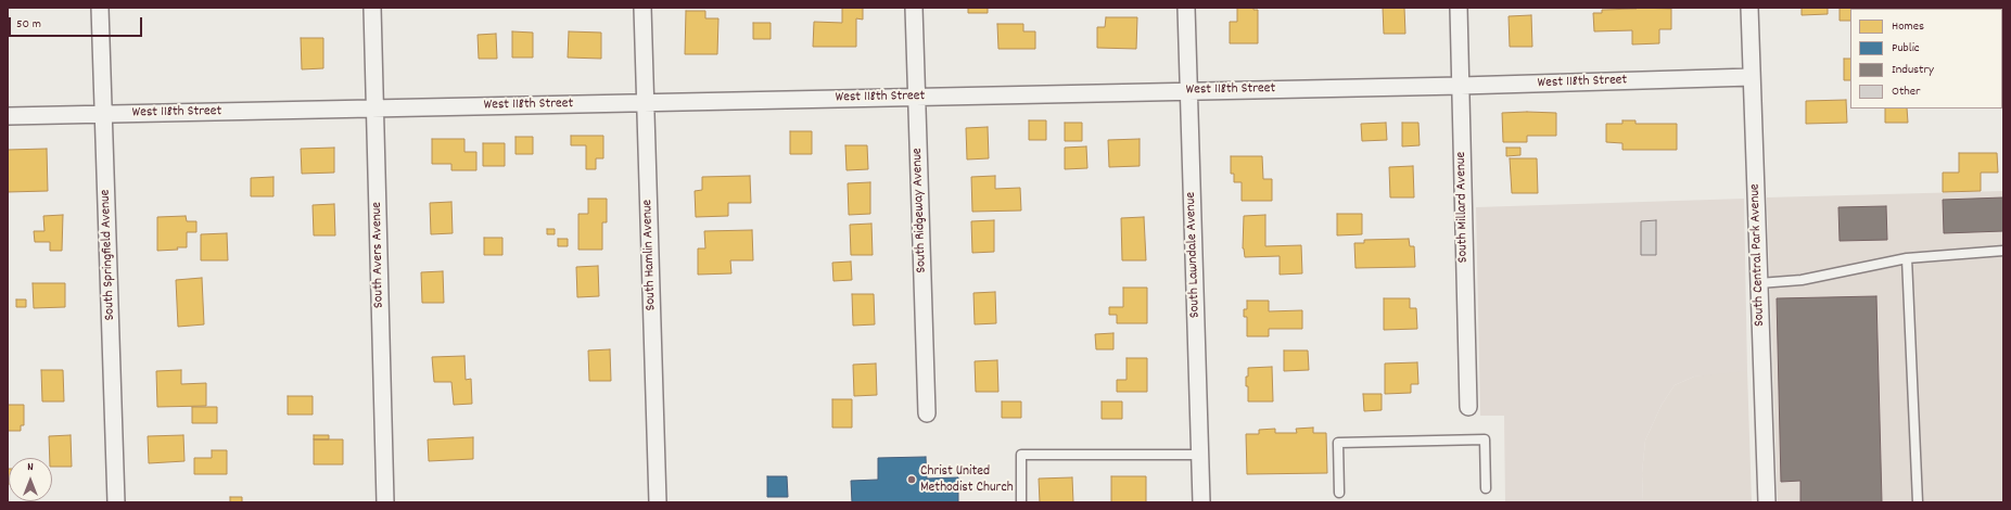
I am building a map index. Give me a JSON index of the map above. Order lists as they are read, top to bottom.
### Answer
{
  "streets": {
    "street": [
      "West 118th Street",
      "South Millard Avenue",
      "South Ridgeway Avenue",
      "South Springfield Avenue",
      "South Avers Avenue",
      "South Hamlin Avenue",
      "South Lawndale Avenue",
      "South Central Park Avenue"
    ]
  },
  "crossings": [
    ["West 118th Street", "South Millard Avenue"],
    ["West 118th Street", "South Ridgeway Avenue"],
    ["West 118th Street", "South Springfield Avenue"],
    ["West 118th Street", "South Avers Avenue"],
    ["West 118th Street", "South Hamlin Avenue"],
    ["West 118th Street", "South Lawndale Avenue"],
    ["West 118th Street", "South Central Park Avenue"]
  ],
  "places": ["Christ United Methodist Church"],
  "legend": [
    "Homes",
    "Public",
    "Industry",
    "Other"
  ],
  "scale_bar": "50 m",
  "north": "top"
}
